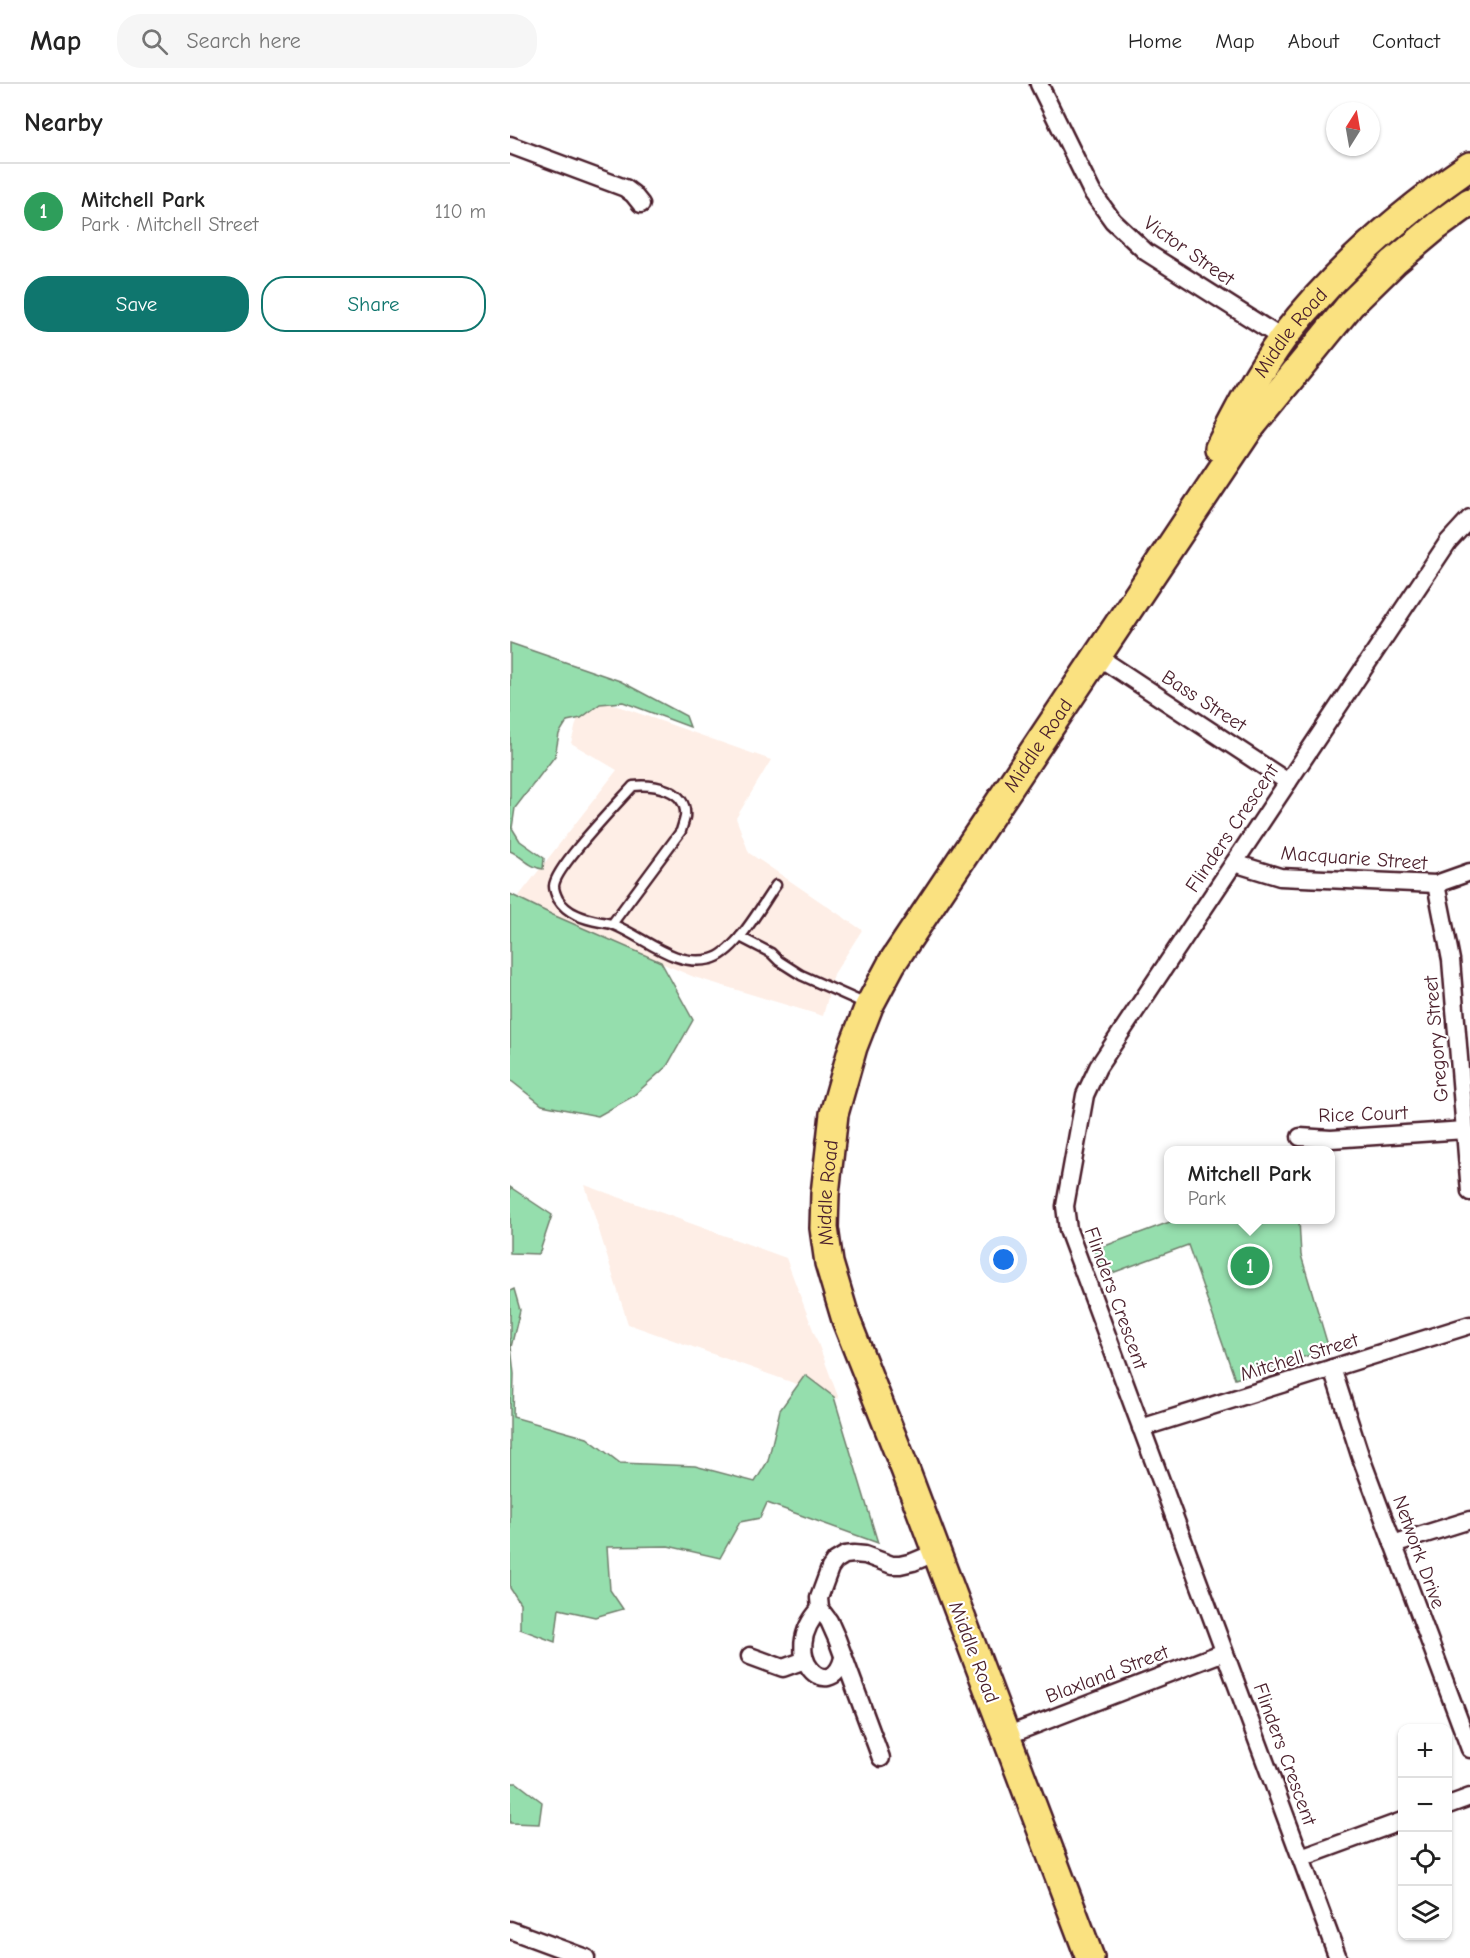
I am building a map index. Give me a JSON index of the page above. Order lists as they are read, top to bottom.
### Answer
{
  "streets": {
    "main road": ["Middle Road"],
    "street": [
      "Victor Street",
      "Bass Street",
      "Flinders Crescent",
      "Macquarie Street",
      "Gregory Street",
      "Rice Court",
      "Mitchell Street",
      "Network Drive",
      "Blaxland Street"
    ]
  },
  "crossings": [
    ["Victor Street", "Middle Road"],
    ["Middle Road", "Bass Street"],
    ["Middle Road", "Blaxland Street"],
    ["Bass Street", "Flinders Crescent"],
    ["Flinders Crescent", "Macquarie Street"],
    ["Flinders Crescent", "Mitchell Street"],
    ["Flinders Crescent", "Blaxland Street"],
    ["Macquarie Street", "Gregory Street"],
    ["Gregory Street", "Rice Court"],
    ["Mitchell Street", "Network Drive"]
  ],
  "north": "top",
  "page": {
    "header": "Map",
    "search": "Search here",
    "nav": [
      "Home",
      "Map",
      "About",
      "Contact"
    ],
    "heading": "Nearby",
    "list": [
      {
        "mark": "1",
        "name": "Mitchell Park",
        "note": "Park · Mitchell Street",
        "value": "110 m"
      }
    ],
    "buttons": ["Save", "Share"],
    "popup": ["Mitchell Park", "Park"],
    "pins": "1",
    "map_buttons": ["+", "−"]
  }
}
